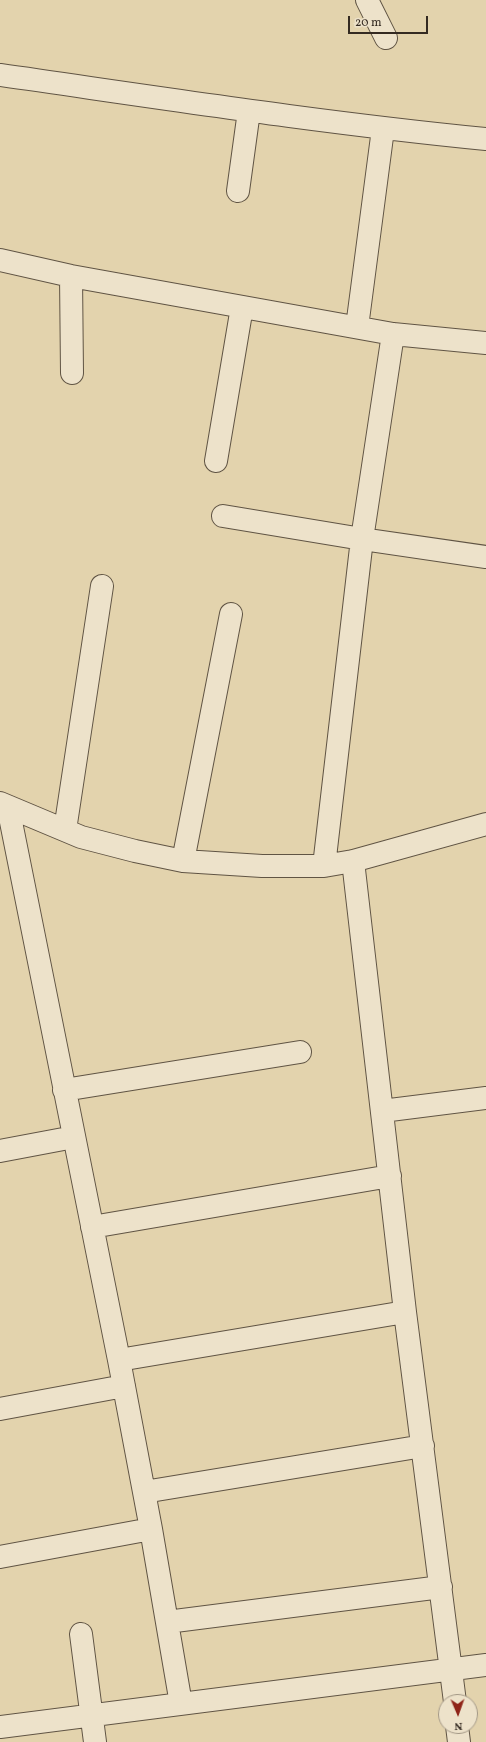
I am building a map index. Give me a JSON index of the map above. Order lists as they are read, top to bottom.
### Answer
{
  "scale_bar": "20 m",
  "north": "bottom"
}
